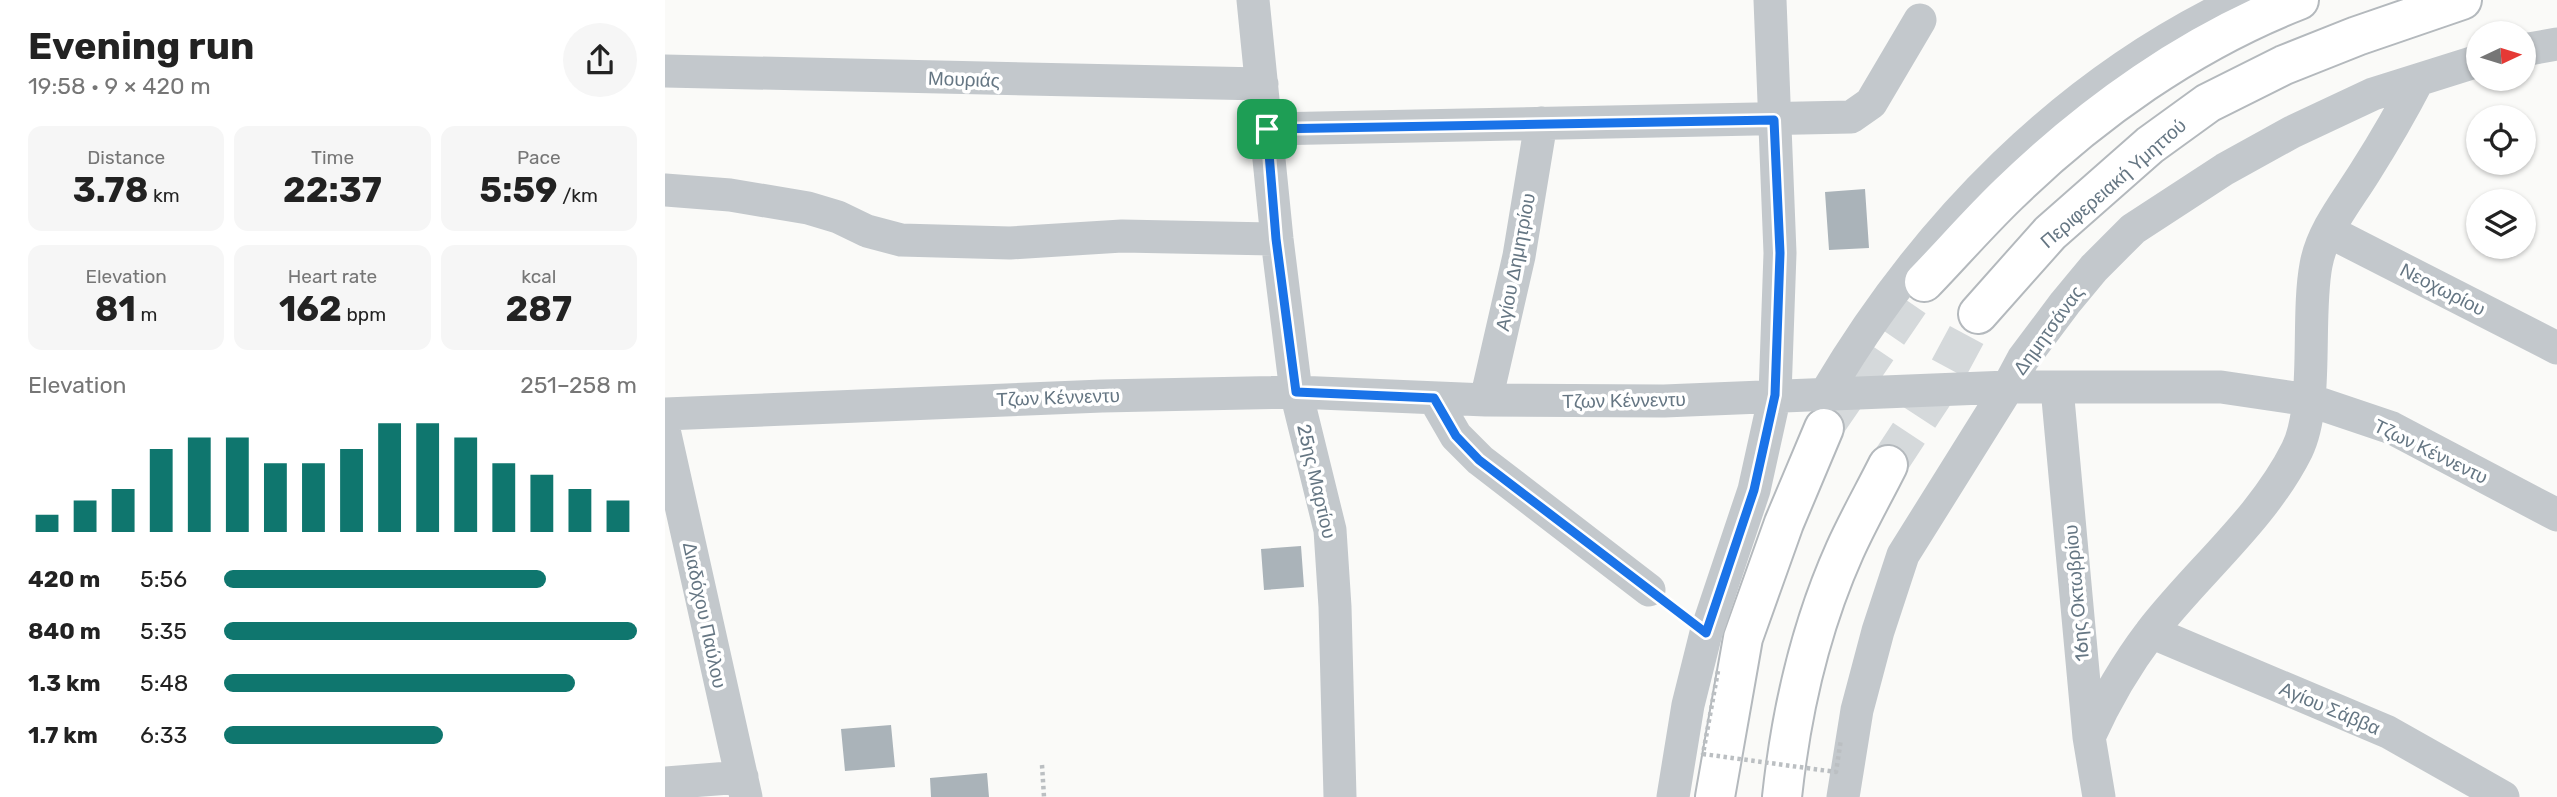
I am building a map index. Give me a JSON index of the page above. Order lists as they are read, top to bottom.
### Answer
{
  "streets": {
    "highway": ["Περιφερειακή Υμηττού"],
    "street": [
      "Μουριάς",
      "Αγίου Δημητρίου",
      "Νεοχωρίου",
      "Δημητσάνας",
      "Τζων Κέννεντυ",
      "25ης Μαρτίου",
      "16ης Οκτωβρίου",
      "Διαδόχου Παύλου",
      "Αγίου Σάββα"
    ]
  },
  "crossings": [
    ["Μουριάς", "25ης Μαρτίου"],
    ["Αγίου Δημητρίου", "Τζων Κέννεντυ"],
    ["Δημητσάνας", "Τζων Κέννεντυ"],
    ["Τζων Κέννεντυ", "25ης Μαρτίου"],
    ["Τζων Κέννεντυ", "16ης Οκτωβρίου"]
  ],
  "north": "right",
  "page": {
    "heading": ["Evening run", "19:58 · 9 × 420 m"],
    "stats": [
      ["Distance", "3.78 km"],
      ["Time", "22:37"],
      ["Pace", "5:59 /km"],
      ["Elevation", "81 m"],
      ["Heart rate", "162 bpm"],
      ["kcal", "287"]
    ],
    "chart": ["Elevation", "251–258 m"],
    "list": [
      {
        "name": "420 m",
        "note": "5:56"
      },
      {
        "name": "840 m",
        "note": "5:35"
      },
      {
        "name": "1.3 km",
        "note": "5:48"
      },
      {
        "name": "1.7 km",
        "note": "6:33"
      }
    ]
  }
}
